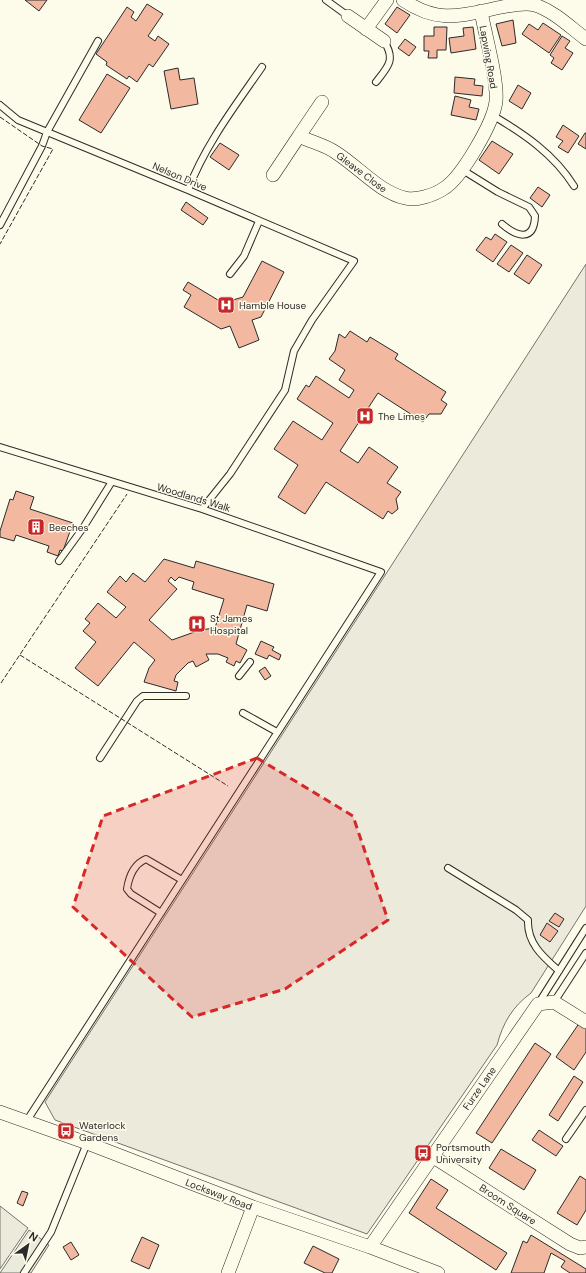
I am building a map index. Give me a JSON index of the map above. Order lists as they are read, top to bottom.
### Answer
{
  "streets": {
    "street": [
      "Lapwing Road",
      "Gleave Close",
      "Furze Lane",
      "Locksway Road",
      "Broom Square"
    ],
    "lane": ["Nelson Drive", "Woodlands Walk"]
  },
  "crossings": [
    ["Lapwing Road", "Gleave Close"],
    ["Nelson Drive", "Woodlands Walk"],
    ["Furze Lane", "Locksway Road"],
    ["Furze Lane", "Broom Square"]
  ],
  "places": {
    "hospital": ["Hamble House", "The Limes", "St James Hospital"],
    "building": ["Beeches"],
    "bus stop": ["Waterlock Gardens", "Portsmouth University"]
  },
  "north": "top right"
}
